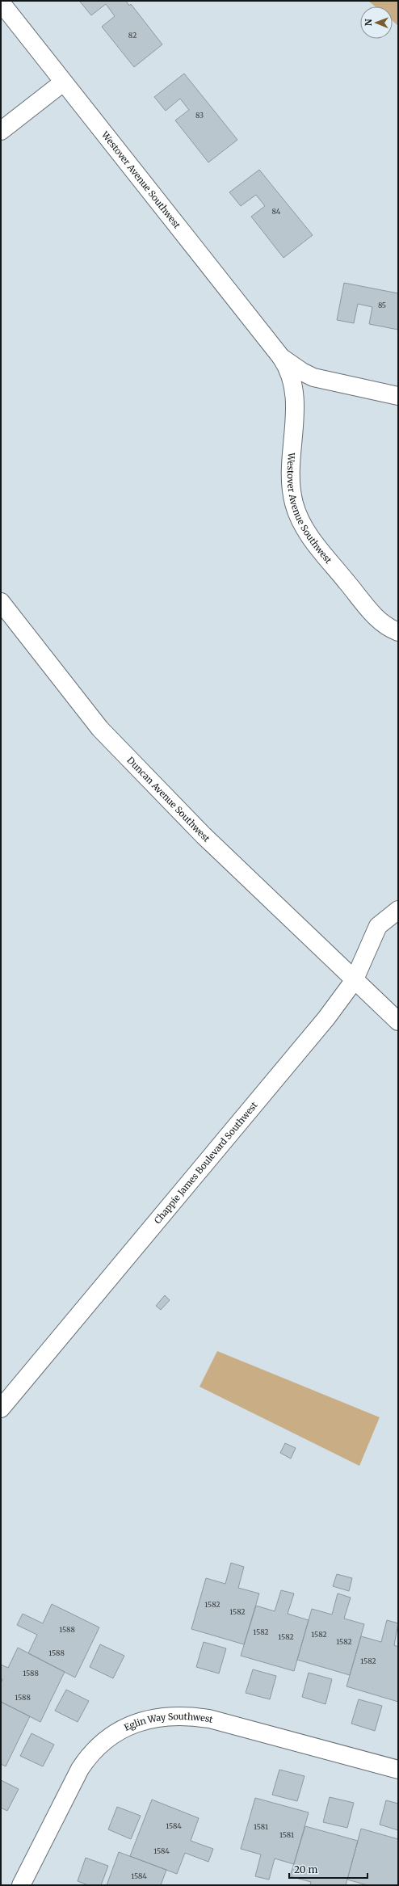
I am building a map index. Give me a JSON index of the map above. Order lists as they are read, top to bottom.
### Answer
{
  "streets": {
    "street": [
      "Westover Avenue Southwest",
      "Duncan Avenue Southwest",
      "Chappie James Boulevard Southwest",
      "Eglin Way Southwest"
    ]
  },
  "crossings": [
    ["Duncan Avenue Southwest", "Chappie James Boulevard Southwest"]
  ],
  "house_numbers": [
    "82",
    "83",
    "84",
    "85",
    "1582",
    "1582",
    "1588",
    "1582",
    "1582",
    "1582",
    "1582",
    "1588",
    "1582",
    "1588",
    "1588",
    "1584",
    "1581",
    "1581",
    "1584",
    "1584"
  ],
  "scale_bar": "20 m",
  "north": "left"
}
